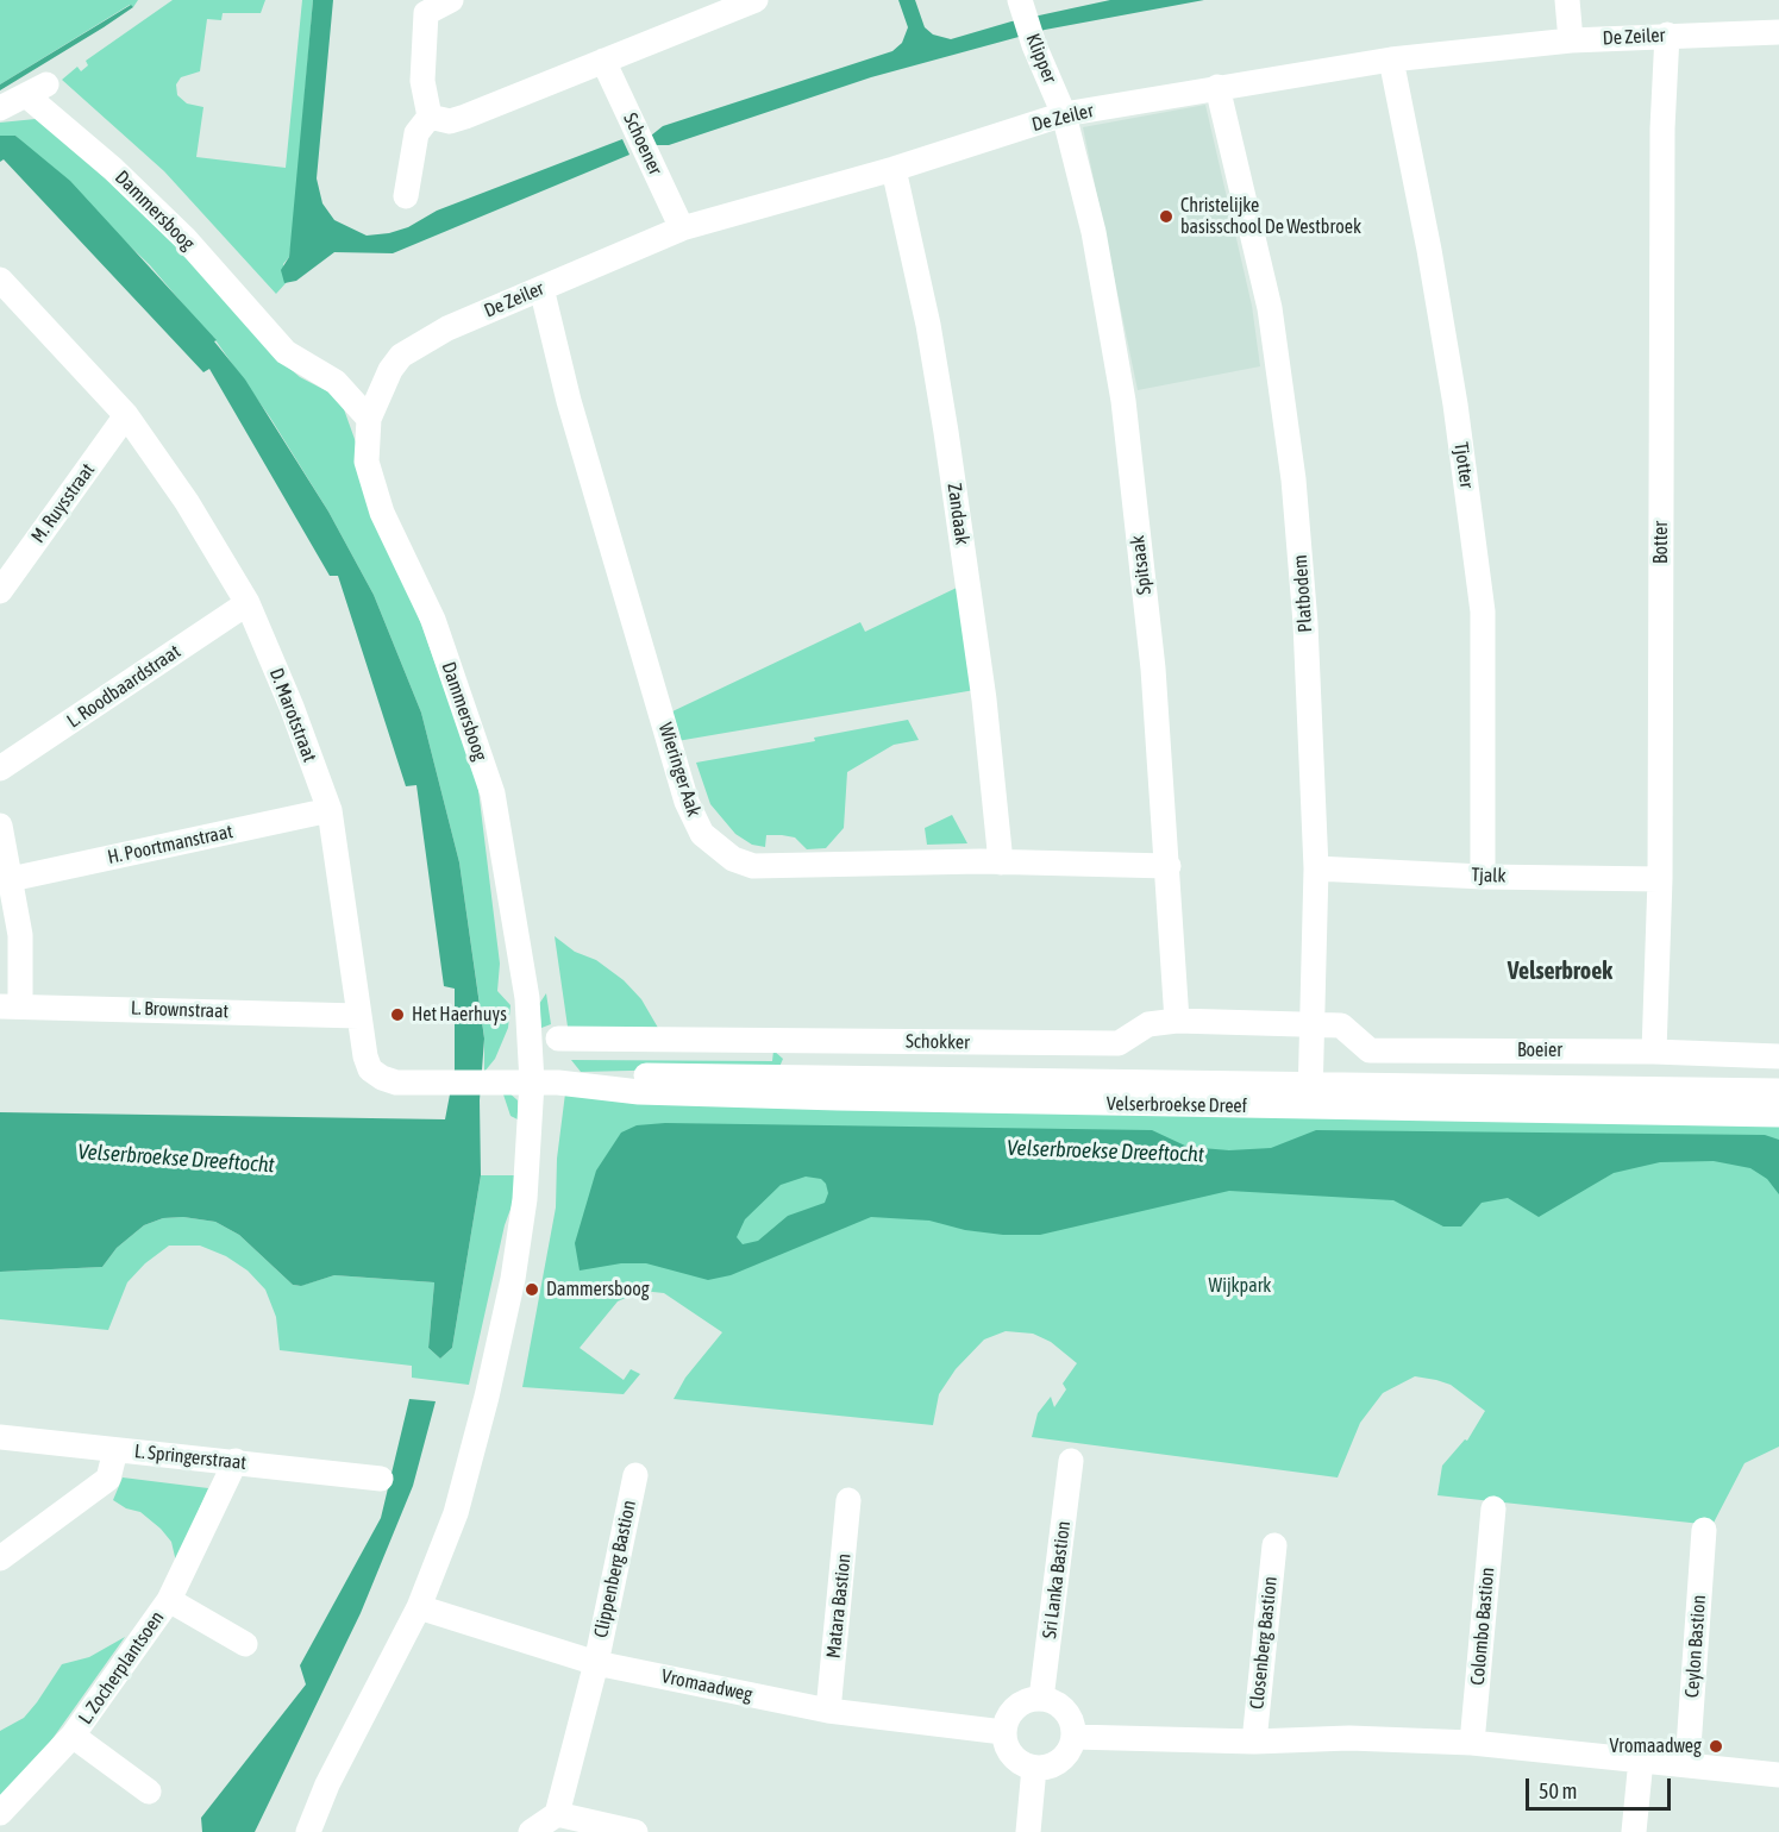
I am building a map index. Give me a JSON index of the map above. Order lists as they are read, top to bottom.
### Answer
{
  "streets": {
    "street": [
      "De Zeiler",
      "Klipper",
      "Schoener",
      "Dammersboog",
      "Tjotter",
      "M. Ruysstraat",
      "Zandaak",
      "Botter",
      "Spitsaak",
      "Platbodem",
      "L. Roodbaardstraat",
      "D. Marotstraat",
      "Wieringer Aak",
      "H. Poortmanstraat",
      "Tjalk",
      "L. Brownstraat",
      "Schokker",
      "Boeier",
      "Velserbroekse Dreef",
      "L. Springerstraat",
      "Clippenberg Bastion",
      "Sri Lanka Bastion",
      "Matara Bastion",
      "Colombo Bastion",
      "Closenberg Bastion",
      "Ceylon Bastion",
      "L. Zocherplantsoen",
      "Vromaadweg"
    ]
  },
  "crossings": [
    ["De Zeiler", "Klipper"],
    ["De Zeiler", "Schoener"],
    ["De Zeiler", "Dammersboog"],
    ["De Zeiler", "Tjotter"],
    ["De Zeiler", "Zandaak"],
    ["De Zeiler", "Botter"],
    ["De Zeiler", "Spitsaak"],
    ["De Zeiler", "Platbodem"],
    ["De Zeiler", "Wieringer Aak"],
    ["Klipper", "Spitsaak"],
    ["Dammersboog", "D. Marotstraat"],
    ["Dammersboog", "Velserbroekse Dreef"],
    ["Dammersboog", "Vromaadweg"],
    ["Tjotter", "Tjalk"],
    ["M. Ruysstraat", "D. Marotstraat"],
    ["Zandaak", "Wieringer Aak"],
    ["Botter", "Tjalk"],
    ["Botter", "Boeier"],
    ["Spitsaak", "Wieringer Aak"],
    ["Spitsaak", "Schokker"],
    ["Platbodem", "Tjalk"],
    ["Platbodem", "Schokker"],
    ["Platbodem", "Boeier"],
    ["Platbodem", "Velserbroekse Dreef"],
    ["L. Roodbaardstraat", "D. Marotstraat"],
    ["D. Marotstraat", "H. Poortmanstraat"],
    ["D. Marotstraat", "L. Brownstraat"],
    ["D. Marotstraat", "Velserbroekse Dreef"],
    ["Schokker", "Boeier"],
    ["L. Springerstraat", "L. Zocherplantsoen"],
    ["Clippenberg Bastion", "Vromaadweg"],
    ["Sri Lanka Bastion", "Vromaadweg"],
    ["Matara Bastion", "Vromaadweg"]
  ],
  "districts": ["Velserbroek"],
  "water": ["Velserbroekse Dreeftocht"],
  "parks": ["Wijkpark"],
  "places": [
    "Christelijke basisschool De Westbroek",
    "Het Haerhuys",
    "Dammersboog",
    "Vromaadweg"
  ],
  "scale_bar": "50 m"
}
